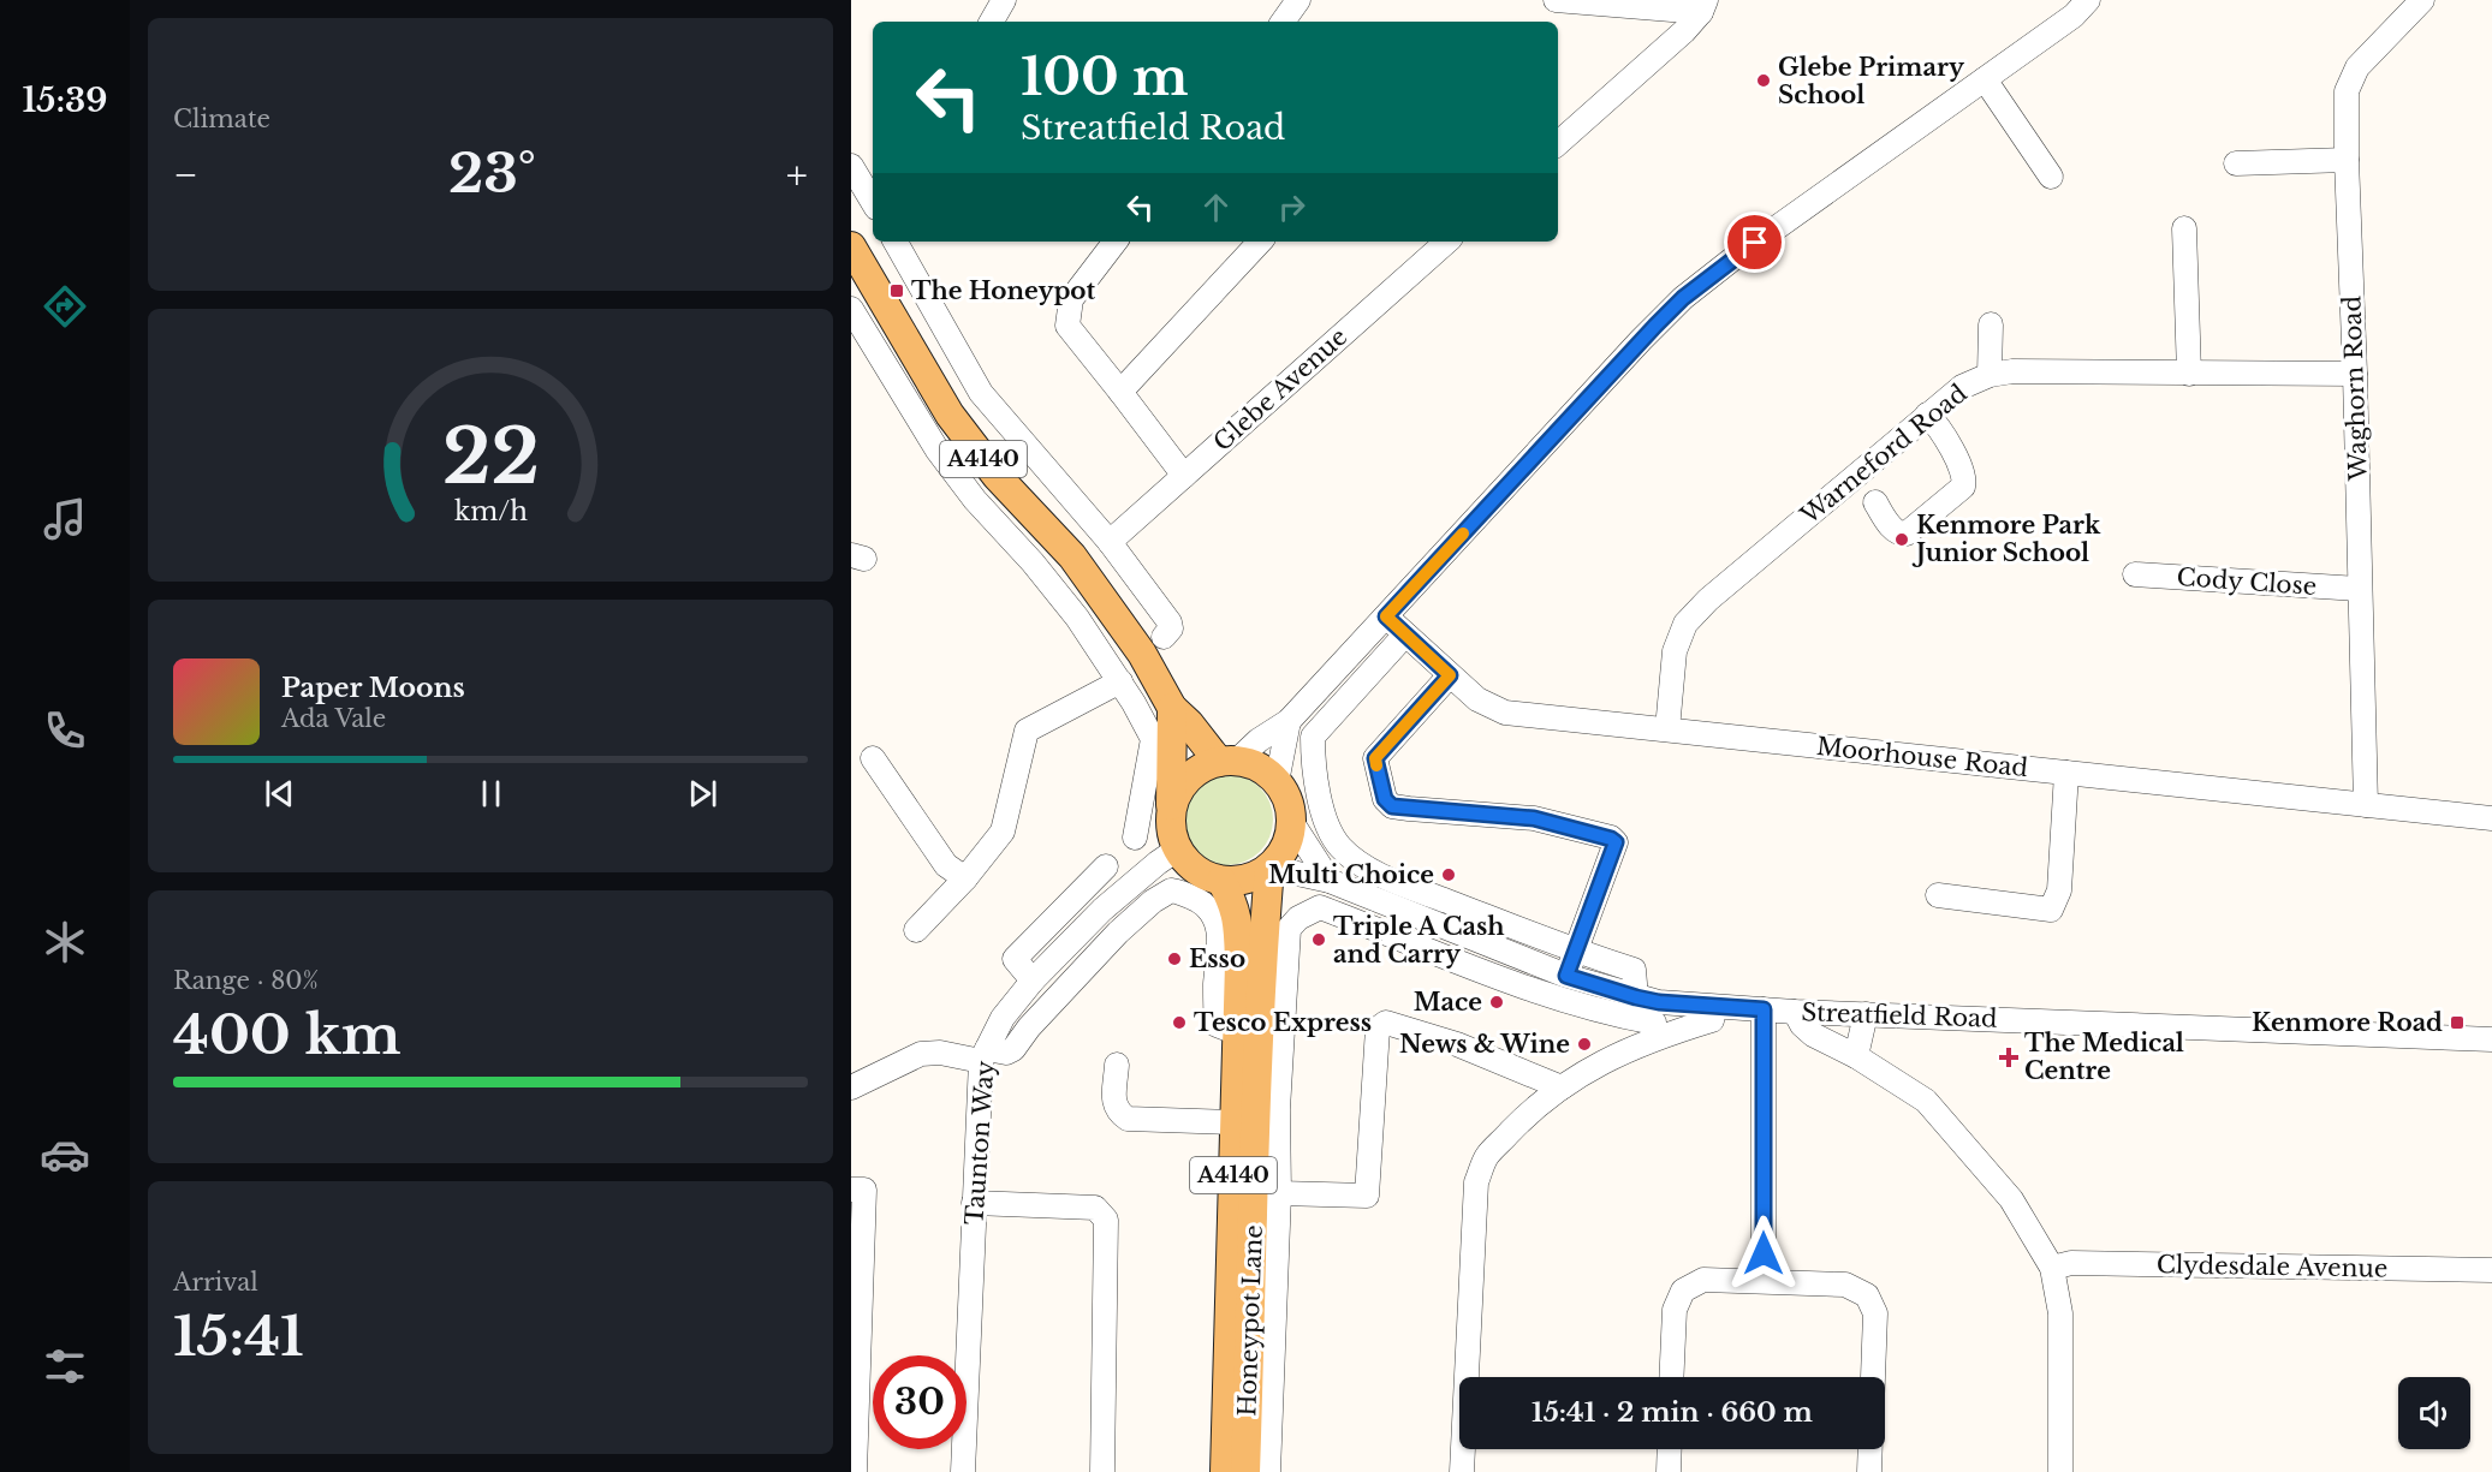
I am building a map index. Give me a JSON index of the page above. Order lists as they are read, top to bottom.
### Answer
{
  "streets": {
    "main road": ["A4140", "Honeypot Lane"],
    "street": [
      "Waghorn Road",
      "Glebe Avenue",
      "Warneford Road",
      "Cody Close",
      "Moorhouse Road",
      "Streatfield Road",
      "Taunton Way",
      "Clydesdale Avenue"
    ]
  },
  "crossings": [
    ["Waghorn Road", "Warneford Road"],
    ["Waghorn Road", "Cody Close"],
    ["Waghorn Road", "Moorhouse Road"],
    ["Warneford Road", "Moorhouse Road"],
    ["A4140", "Streatfield Road"],
    ["A4140", "Taunton Way"],
    ["A4140", "Honeypot Lane"],
    ["Streatfield Road", "Taunton Way"],
    ["Streatfield Road", "Honeypot Lane"],
    ["Taunton Way", "Honeypot Lane"]
  ],
  "places": {
    "other": [
      "Glebe Primary School",
      "Kenmore Park Junior School",
      "Multi Choice",
      "Triple A Cash and Carry",
      "Esso",
      "Mace",
      "Tesco Express",
      "News & Wine"
    ],
    "transit": ["The Honeypot", "Kenmore Road"],
    "health": ["The Medical Centre"]
  },
  "page": {
    "tabs": "15:39",
    "tile": [
      "Climate",
      ["Range · 80%", "400 km"],
      ["Arrival", "15:41"]
    ],
    "turn": ["100 m", "Streatfield Road"],
    "heat": ["−", "23°", "+"],
    "song": ["Paper Moons", "Ada Vale"],
    "limit": "30",
    "trip": "15:41 · 2 min · 660 m",
    "gauge": ["22", "km/h"]
  }
}
